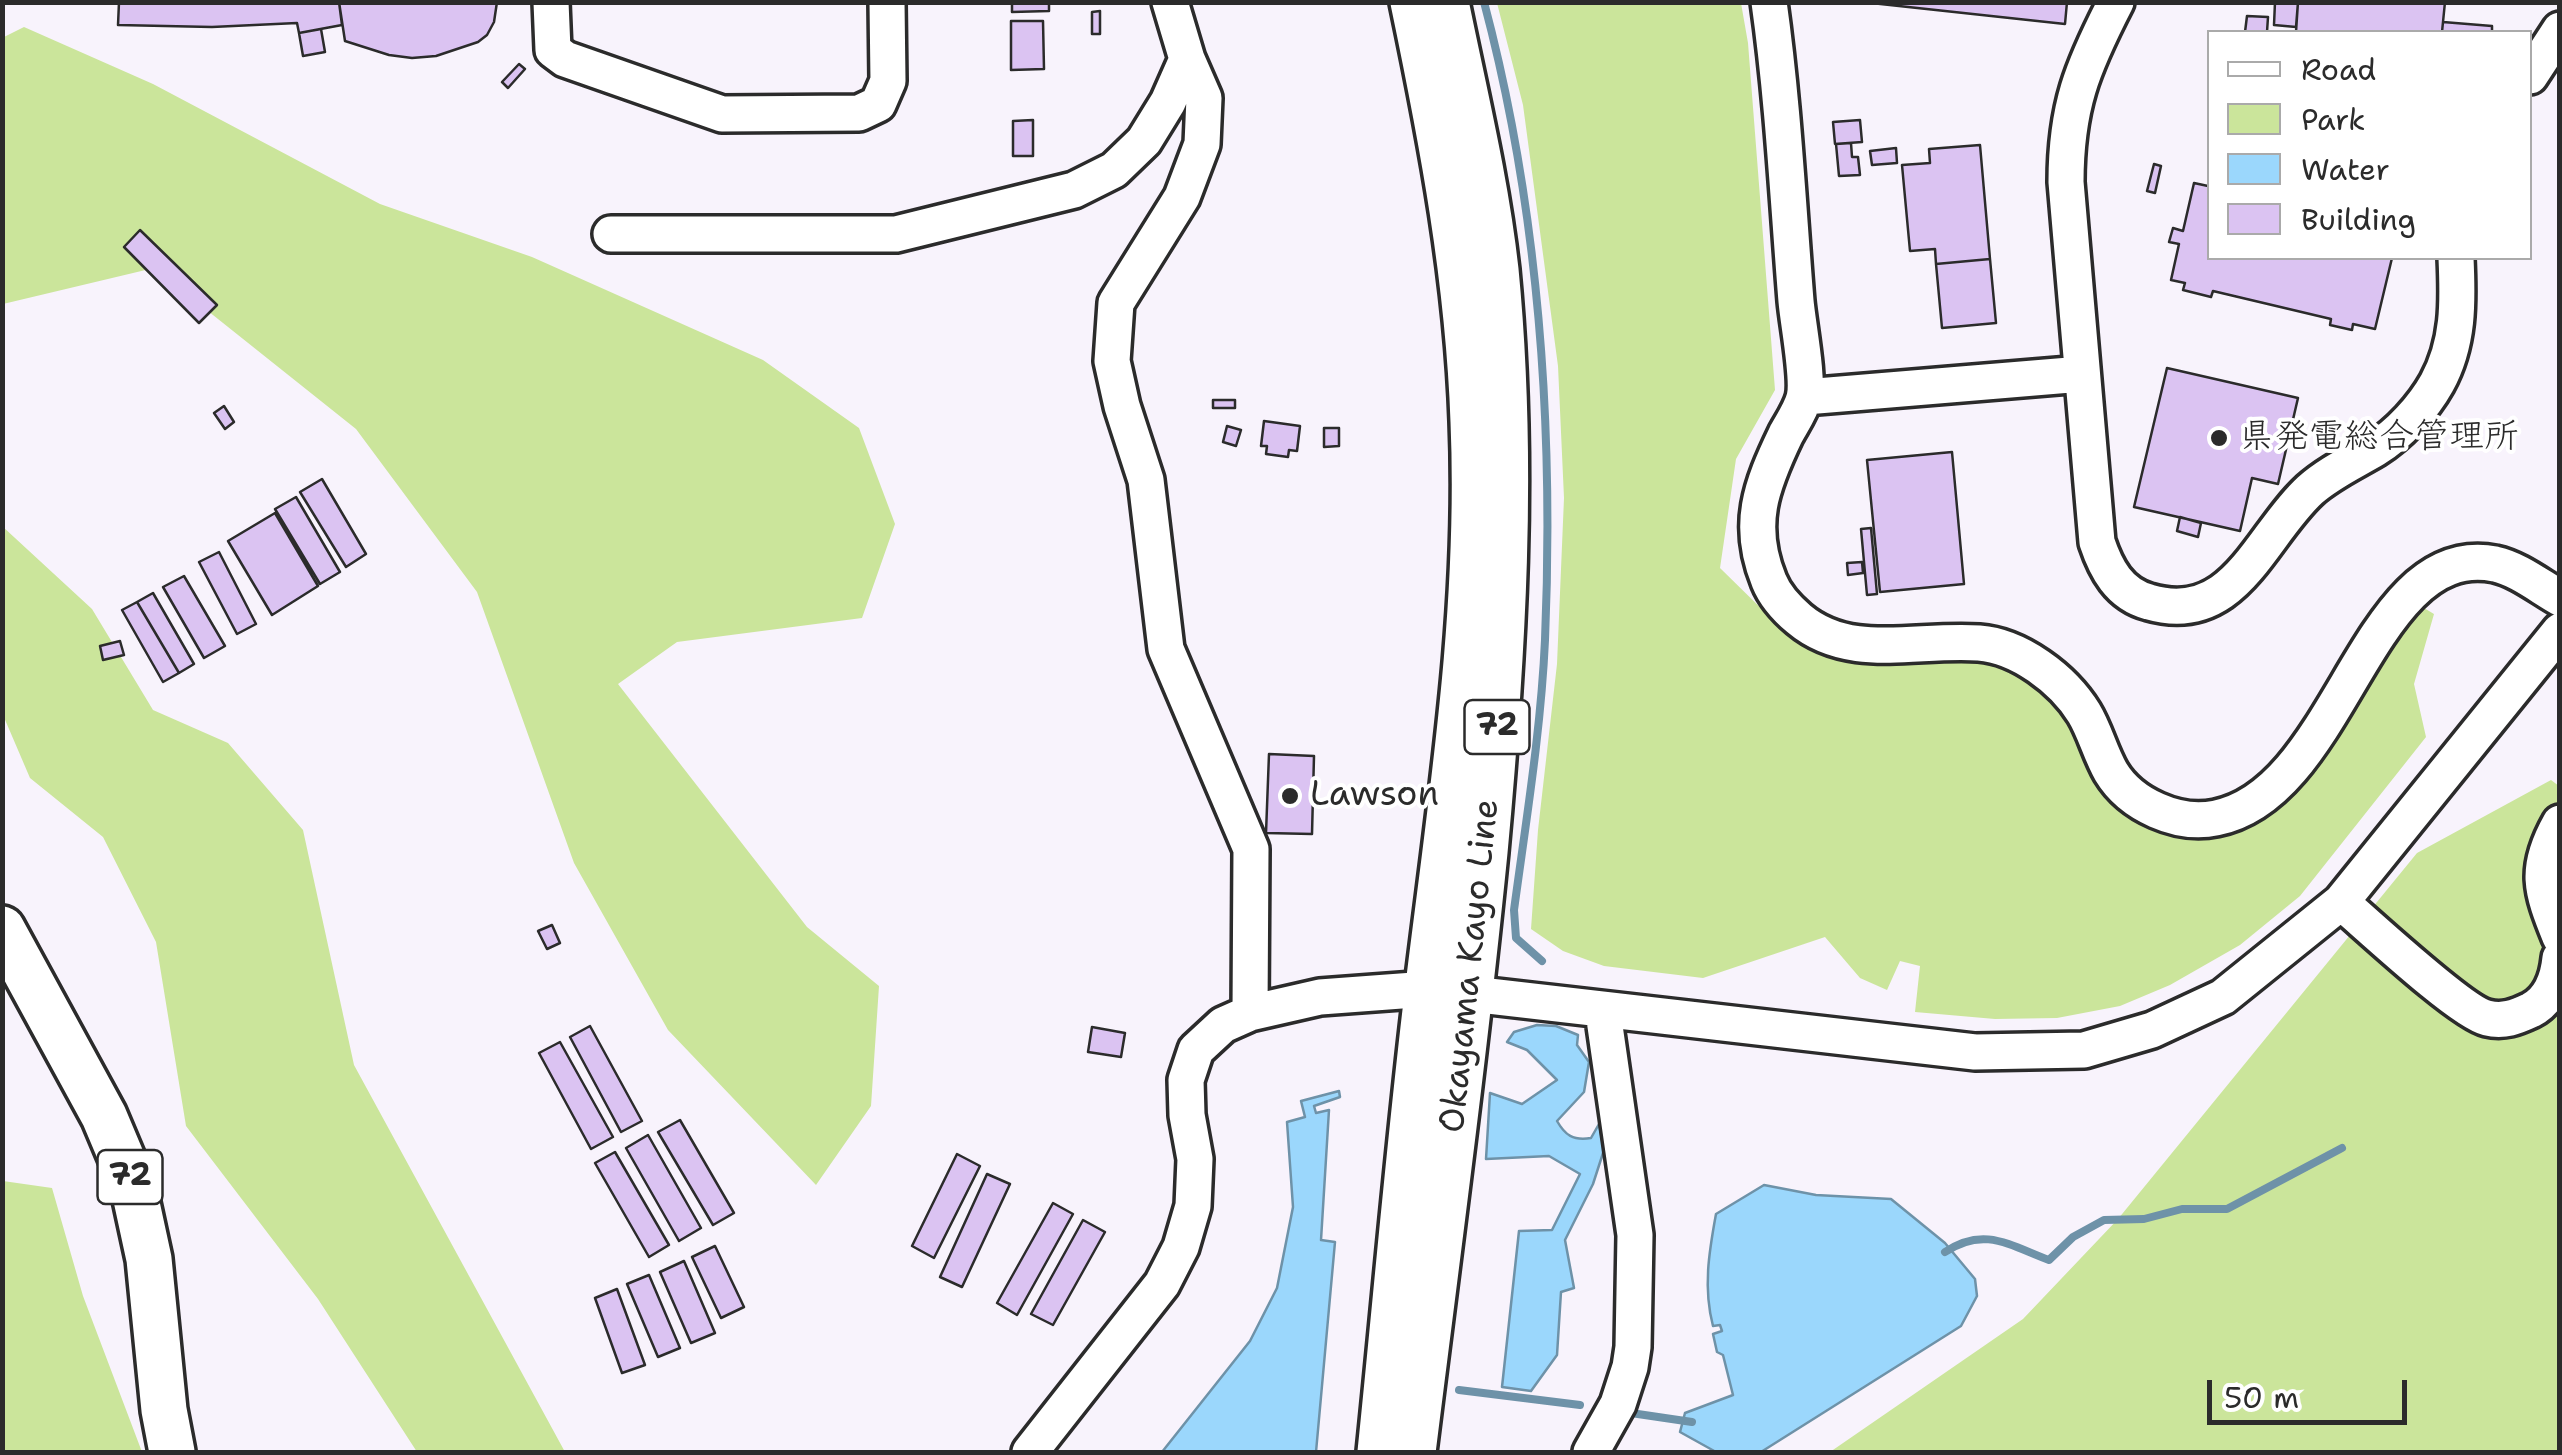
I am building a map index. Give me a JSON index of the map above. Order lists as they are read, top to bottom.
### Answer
{
  "streets": {
    "main road": ["72", "Okayama Kayo Line"]
  },
  "places": ["県発電総合管理所", "Lawson"],
  "legend": [
    "Road",
    "Park",
    "Water",
    "Building"
  ],
  "scale_bar": "50 m"
}
